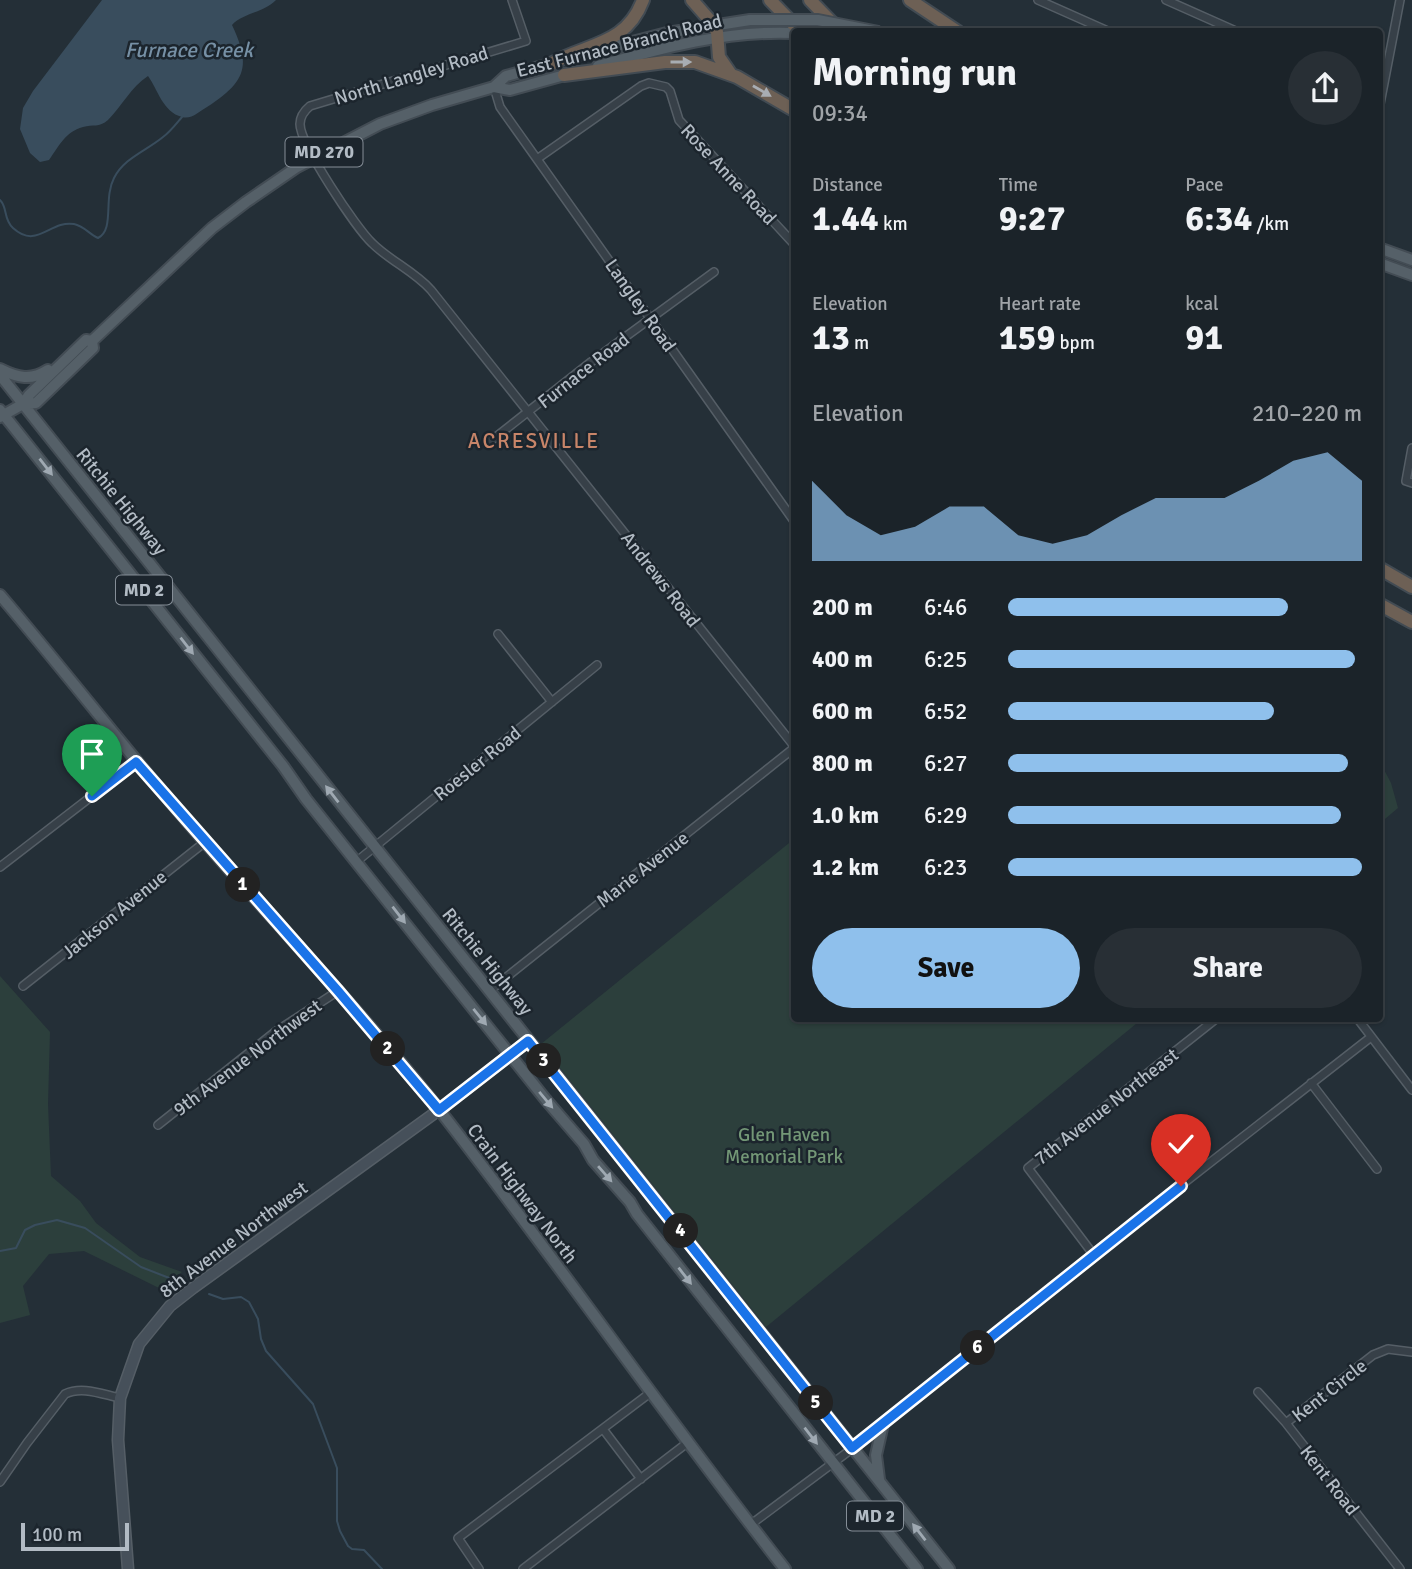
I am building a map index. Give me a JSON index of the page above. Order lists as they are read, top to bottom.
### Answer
{
  "streets": {
    "main road": [
      "East Furnace Branch Road",
      "MD 270",
      "Ritchie Highway",
      "MD 2",
      "Crain Highway North"
    ],
    "street": [
      "North Langley Road",
      "Rose Anne Road",
      "Langley Road",
      "Furnace Road",
      "Andrews Road",
      "Roesler Road",
      "Marie Avenue",
      "Jackson Avenue",
      "9th Avenue Northwest",
      "7th Avenue Northeast",
      "8th Avenue Northwest",
      "Kent Circle",
      "Kent Road"
    ]
  },
  "crossings": [
    ["East Furnace Branch Road", "North Langley Road"],
    ["East Furnace Branch Road", "MD 270"],
    ["East Furnace Branch Road", "Langley Road"],
    ["East Furnace Branch Road", "Ritchie Highway"],
    ["East Furnace Branch Road", "Andrews Road"],
    ["North Langley Road", "Andrews Road"],
    ["MD 270", "Ritchie Highway"],
    ["Rose Anne Road", "Langley Road"],
    ["Langley Road", "Furnace Road"],
    ["Furnace Road", "Andrews Road"],
    ["Ritchie Highway", "Roesler Road"],
    ["Ritchie Highway", "Marie Avenue"],
    ["Ritchie Highway", "8th Avenue Northwest"],
    ["Jackson Avenue", "Crain Highway North"],
    ["9th Avenue Northwest", "Crain Highway North"],
    ["Crain Highway North", "8th Avenue Northwest"],
    ["Kent Circle", "Kent Road"]
  ],
  "districts": ["ACRESVILLE"],
  "water": ["Furnace Creek"],
  "parks": ["Glen Haven Memorial Park"],
  "scale_bar": "100 m",
  "page": {
    "heading": ["Morning run", "09:34"],
    "stats": [
      ["Distance", "1.44 km"],
      ["Time", "9:27"],
      ["Pace", "6:34 /km"],
      ["Elevation", "13 m"],
      ["Heart rate", "159 bpm"],
      ["kcal", "91"]
    ],
    "chart": ["Elevation", "210–220 m"],
    "list": [
      {
        "name": "200 m",
        "note": "6:46"
      },
      {
        "name": "400 m",
        "note": "6:25"
      },
      {
        "name": "600 m",
        "note": "6:52"
      },
      {
        "name": "800 m",
        "note": "6:27"
      },
      {
        "name": "1.0 km",
        "note": "6:29"
      },
      {
        "name": "1.2 km",
        "note": "6:23"
      }
    ],
    "pins": [
      "1",
      "2",
      "3",
      "4",
      "6",
      "5"
    ],
    "buttons": ["Save", "Share"],
    "scale": "100 m"
  }
}
